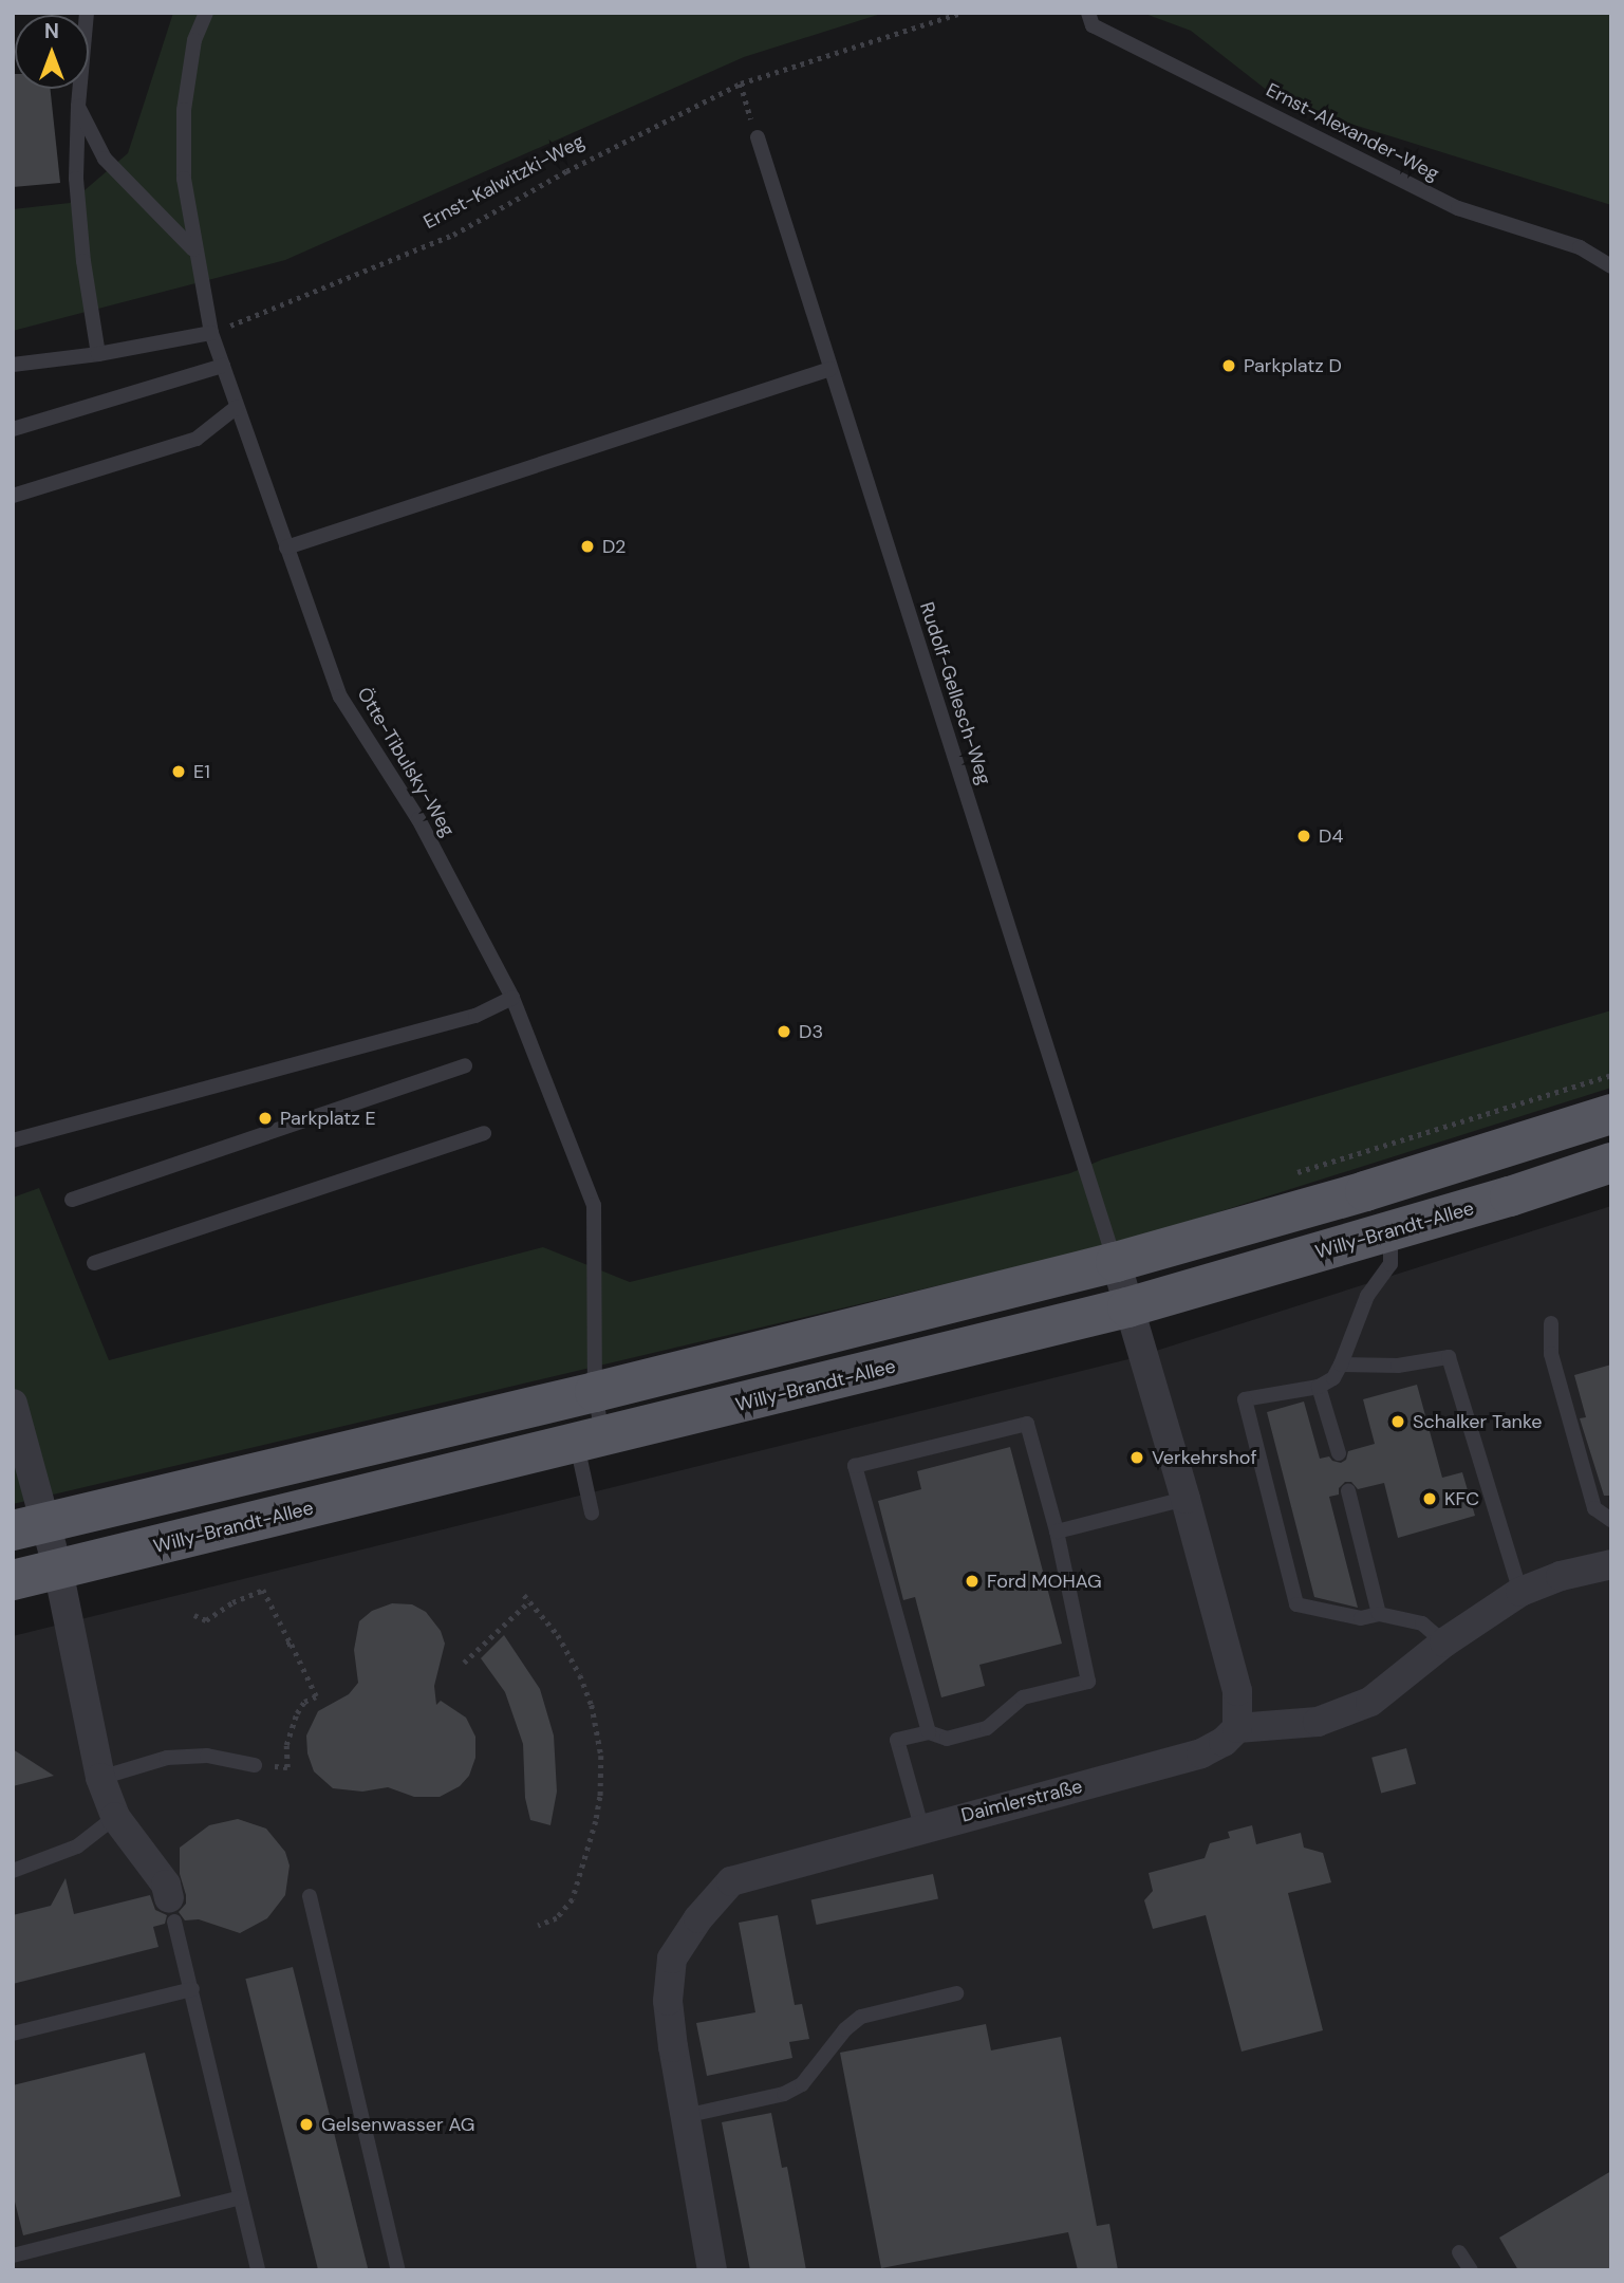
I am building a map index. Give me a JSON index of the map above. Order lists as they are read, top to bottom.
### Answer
{
  "streets": {
    "main road": ["Willy-Brandt-Allee"],
    "street": ["Daimlerstraße"],
    "lane": ["Ernst-Alexander-Weg", "Rudolf-Gellesch-Weg", "Ötte-Tibulsky-Weg"],
    "path": ["Ernst-Kalwitzki-Weg"]
  },
  "crossings": [
    ["Ernst-Kalwitzki-Weg", "Ötte-Tibulsky-Weg"],
    ["Ötte-Tibulsky-Weg", "Willy-Brandt-Allee"]
  ],
  "places": [
    "Parkplatz D",
    "D2",
    "E1",
    "D4",
    "D3",
    "Parkplatz E",
    "Schalker Tanke",
    "Verkehrshof",
    "KFC",
    "Ford MOHAG",
    "Gelsenwasser AG"
  ],
  "north": "top"
}
